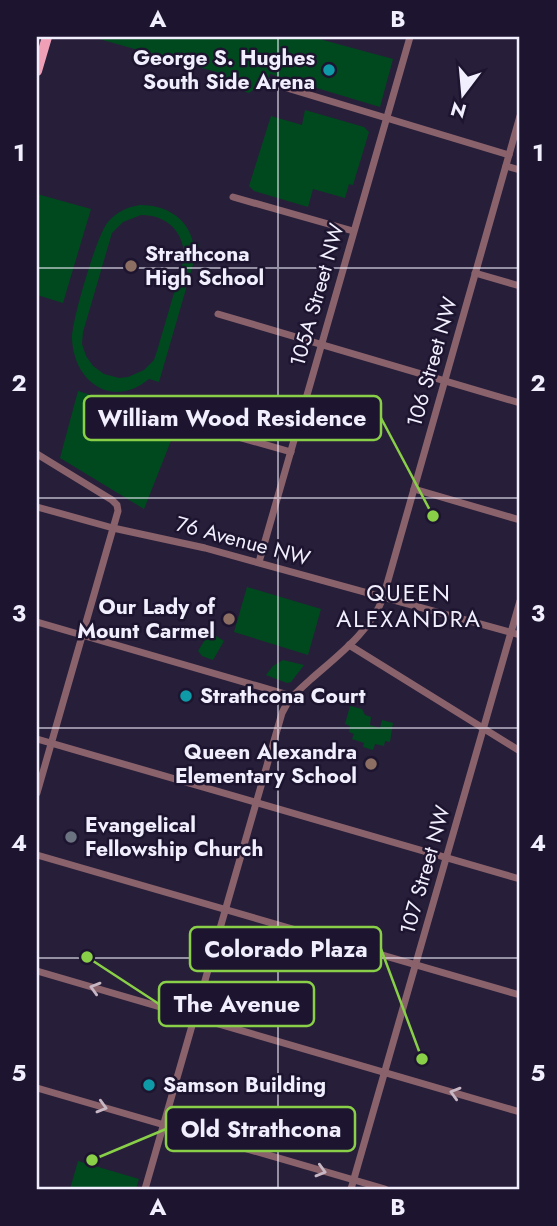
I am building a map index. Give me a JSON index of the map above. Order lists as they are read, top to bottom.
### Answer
{
  "streets": {
    "street": [
      "105A Street NW",
      "106 Street NW",
      "76 Avenue NW",
      "107 Street NW"
    ]
  },
  "crossings": [
    ["105A Street NW", "76 Avenue NW"],
    ["106 Street NW", "76 Avenue NW"],
    ["76 Avenue NW", "107 Street NW"]
  ],
  "districts": ["QUEEN ALEXANDRA"],
  "places": [
    "George S. Hughes South Side Arena",
    "Strathcona High School",
    "William Wood Residence",
    "Our Lady of Mount Carmel",
    "Strathcona Court",
    "Queen Alexandra Elementary School",
    "Evangelical Fellowship Church",
    "The Avenue",
    "Colorado Plaza",
    "Samson Building",
    "Old Strathcona"
  ],
  "north": "bottom",
  "grid": {
    "columns": ["A", "B"],
    "rows": [
      "1",
      "2",
      "3",
      "4",
      "5"
    ]
  }
}
